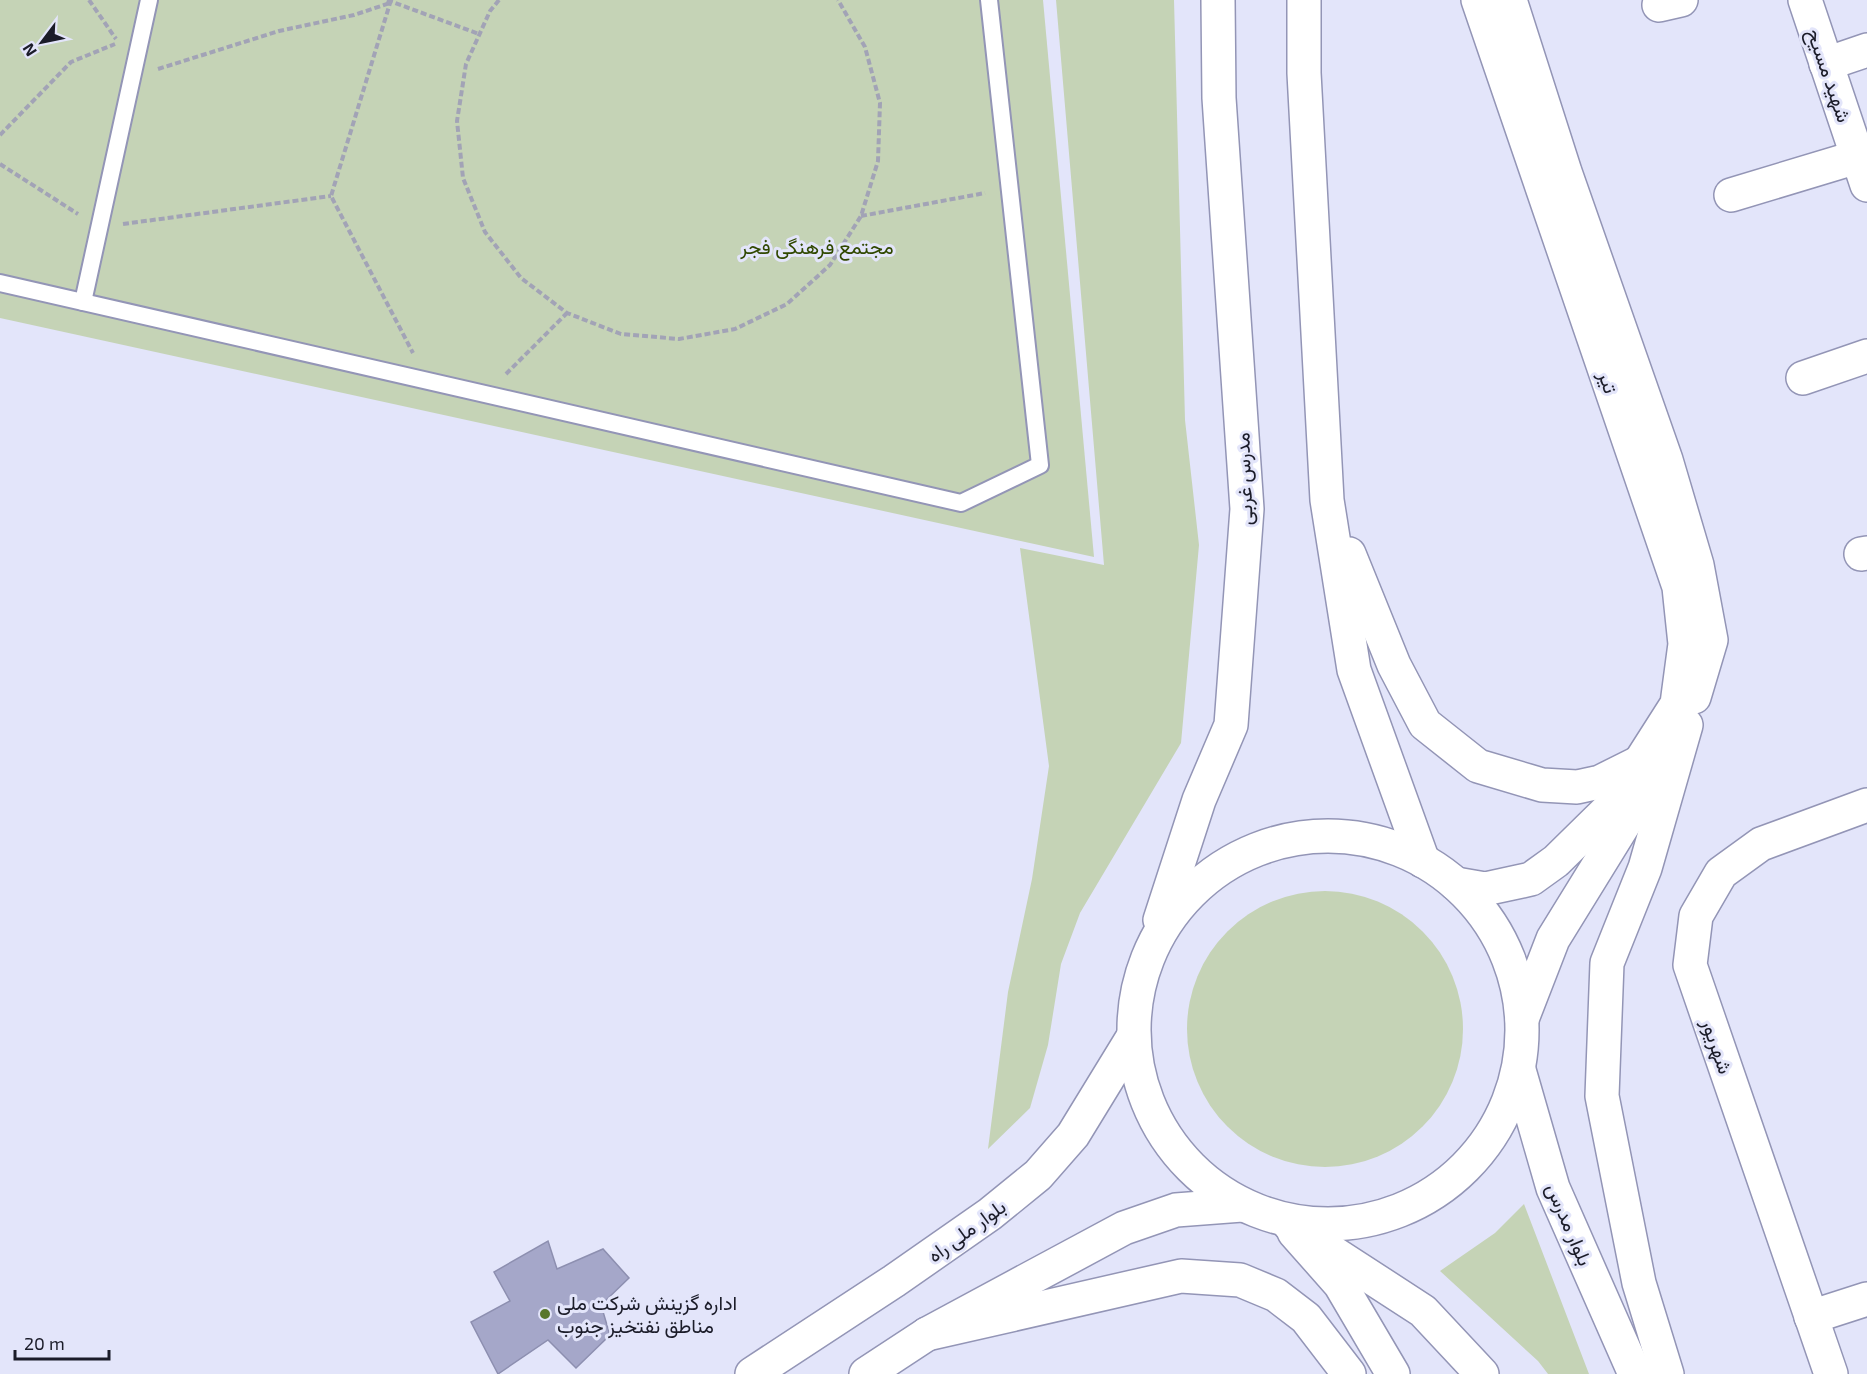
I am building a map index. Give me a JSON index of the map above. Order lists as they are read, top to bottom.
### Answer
{
  "streets": {
    "main road": [
      "شهید مسیح",
      "تیر",
      "مدرس غربی",
      "شهریور",
      "بلوار مدرس",
      "بلوار ملی راه"
    ]
  },
  "parks": ["مجتمع فرهنگی فجر"],
  "places": ["اداره گزینش شرکت ملی مناطق نفتخیز جنوب"],
  "scale_bar": "20 m",
  "north": "bottom left"
}
